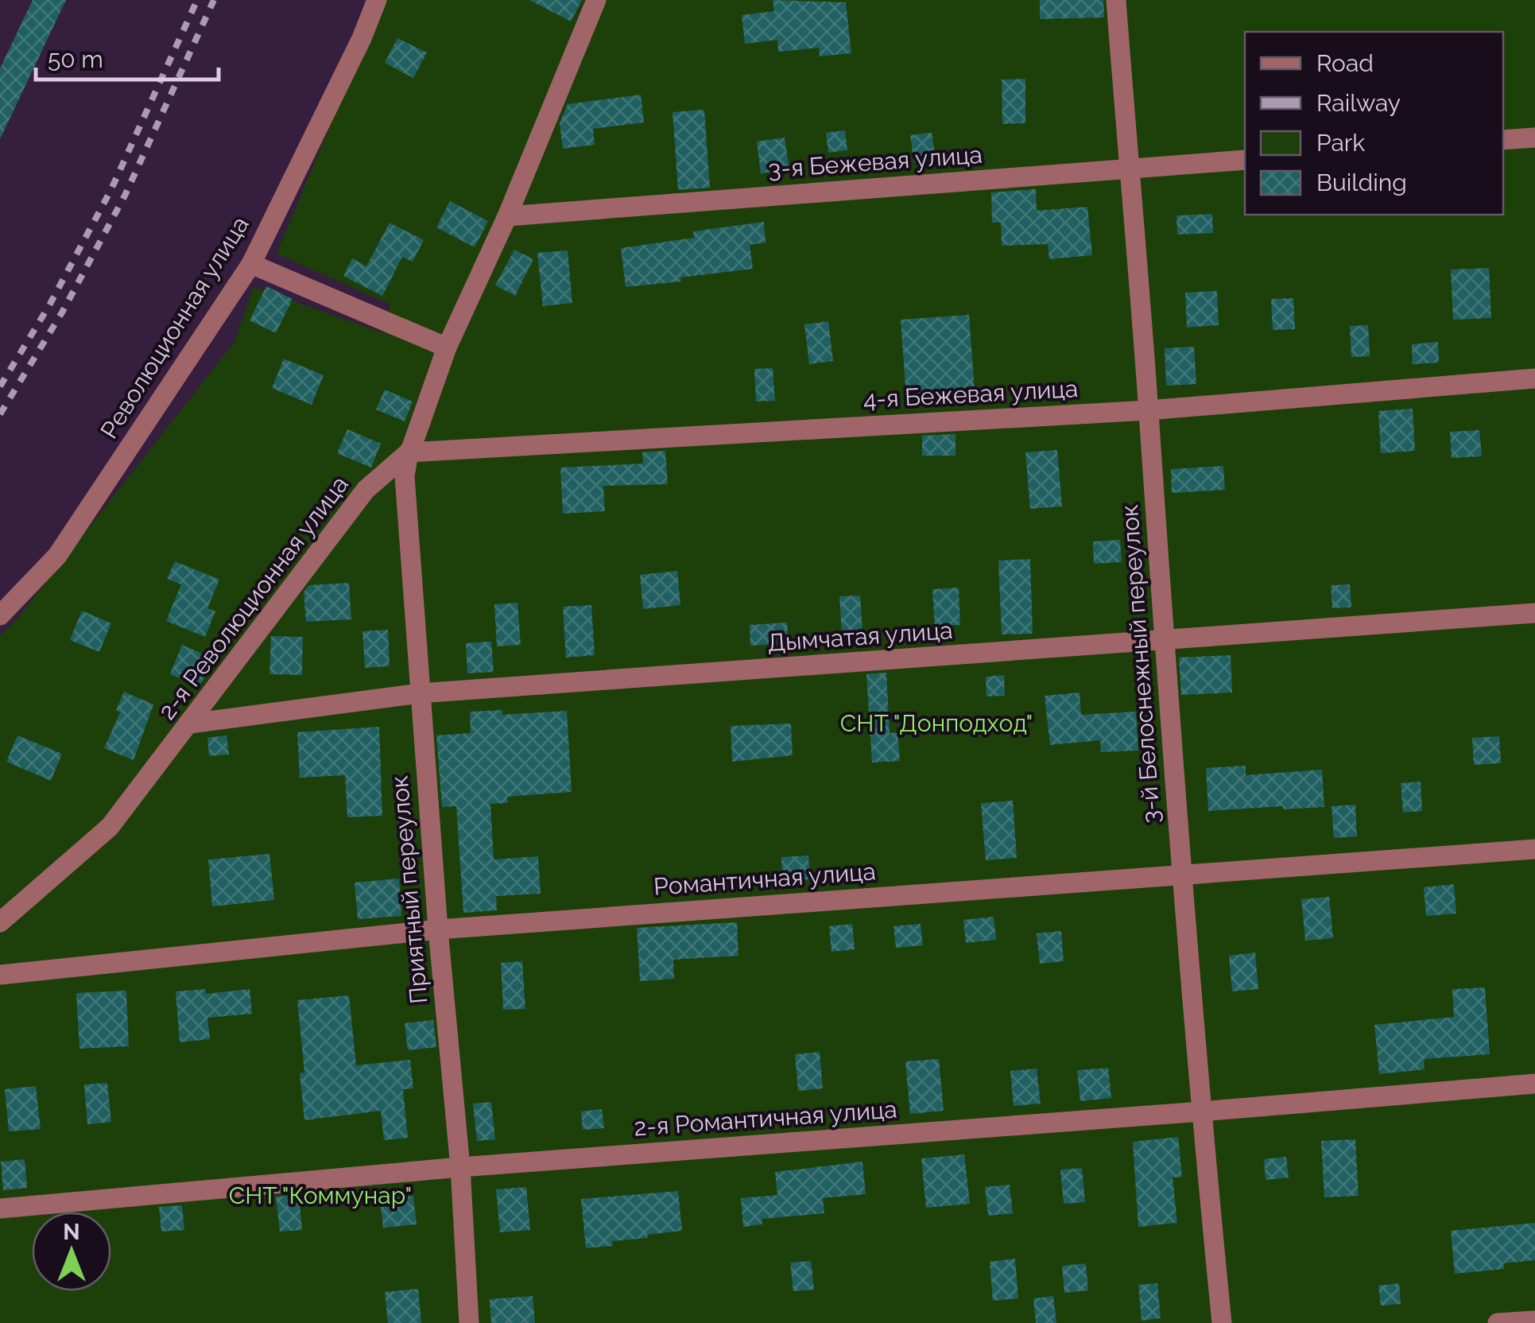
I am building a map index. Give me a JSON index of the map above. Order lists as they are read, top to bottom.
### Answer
{
  "streets": {
    "street": [
      "3-я Бежевая улица",
      "Революционная улица",
      "4-я Бежевая улица",
      "2-я Революционная улица",
      "Дымчатая улица",
      "3-й Белоснежный переулок",
      "Романтичная улица",
      "Приятный переулок",
      "2-я Романтичная улица"
    ]
  },
  "crossings": [
    ["3-я Бежевая улица", "2-я Революционная улица"],
    ["3-я Бежевая улица", "3-й Белоснежный переулок"],
    ["4-я Бежевая улица", "2-я Революционная улица"],
    ["4-я Бежевая улица", "3-й Белоснежный переулок"],
    ["4-я Бежевая улица", "Приятный переулок"],
    ["2-я Революционная улица", "Дымчатая улица"],
    ["2-я Революционная улица", "Приятный переулок"],
    ["Дымчатая улица", "3-й Белоснежный переулок"],
    ["Дымчатая улица", "Приятный переулок"],
    ["3-й Белоснежный переулок", "Романтичная улица"],
    ["3-й Белоснежный переулок", "2-я Романтичная улица"],
    ["Романтичная улица", "Приятный переулок"],
    ["Приятный переулок", "2-я Романтичная улица"]
  ],
  "parks": ["СНТ \"Донподход\"", "СНТ \"Коммунар\""],
  "legend": [
    "Road",
    "Railway",
    "Park",
    "Building"
  ],
  "scale_bar": "50 m",
  "north": "top"
}
